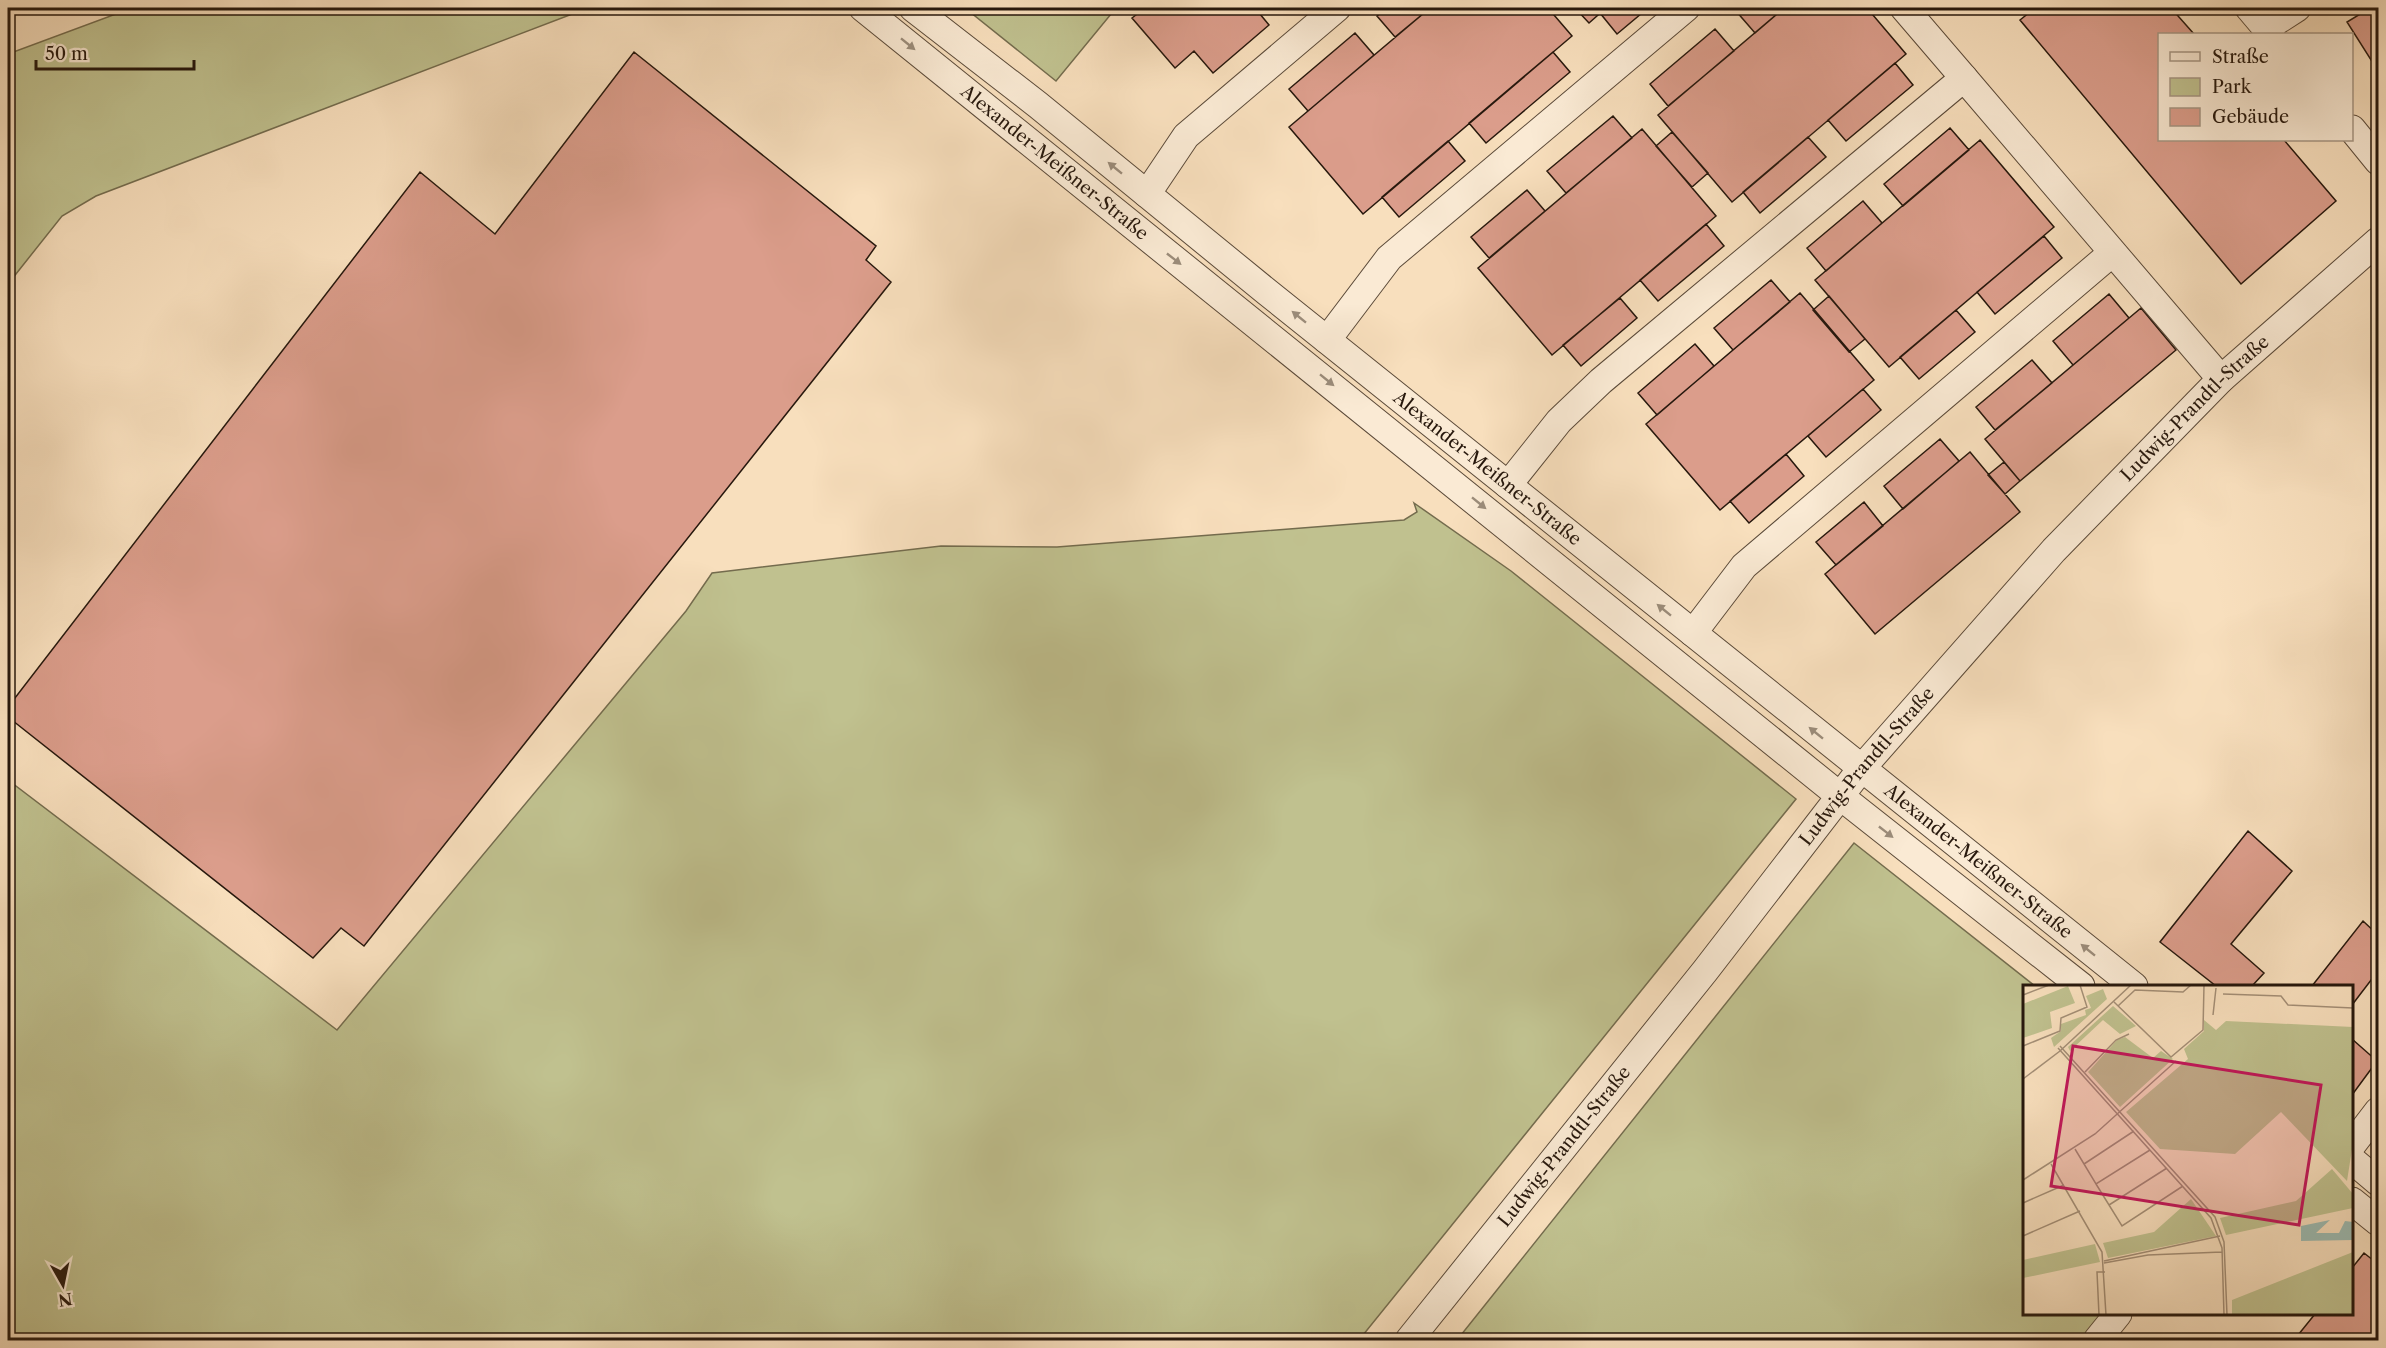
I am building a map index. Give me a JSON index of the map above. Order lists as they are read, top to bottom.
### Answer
{
  "streets": {
    "street": ["Alexander-Meißner-Straße", "Ludwig-Prandtl-Straße"]
  },
  "crossings": [
    ["Alexander-Meißner-Straße", "Ludwig-Prandtl-Straße"]
  ],
  "legend": ["Straße", "Park", "Gebäude"],
  "scale_bar": "50 m",
  "north": "bottom"
}
